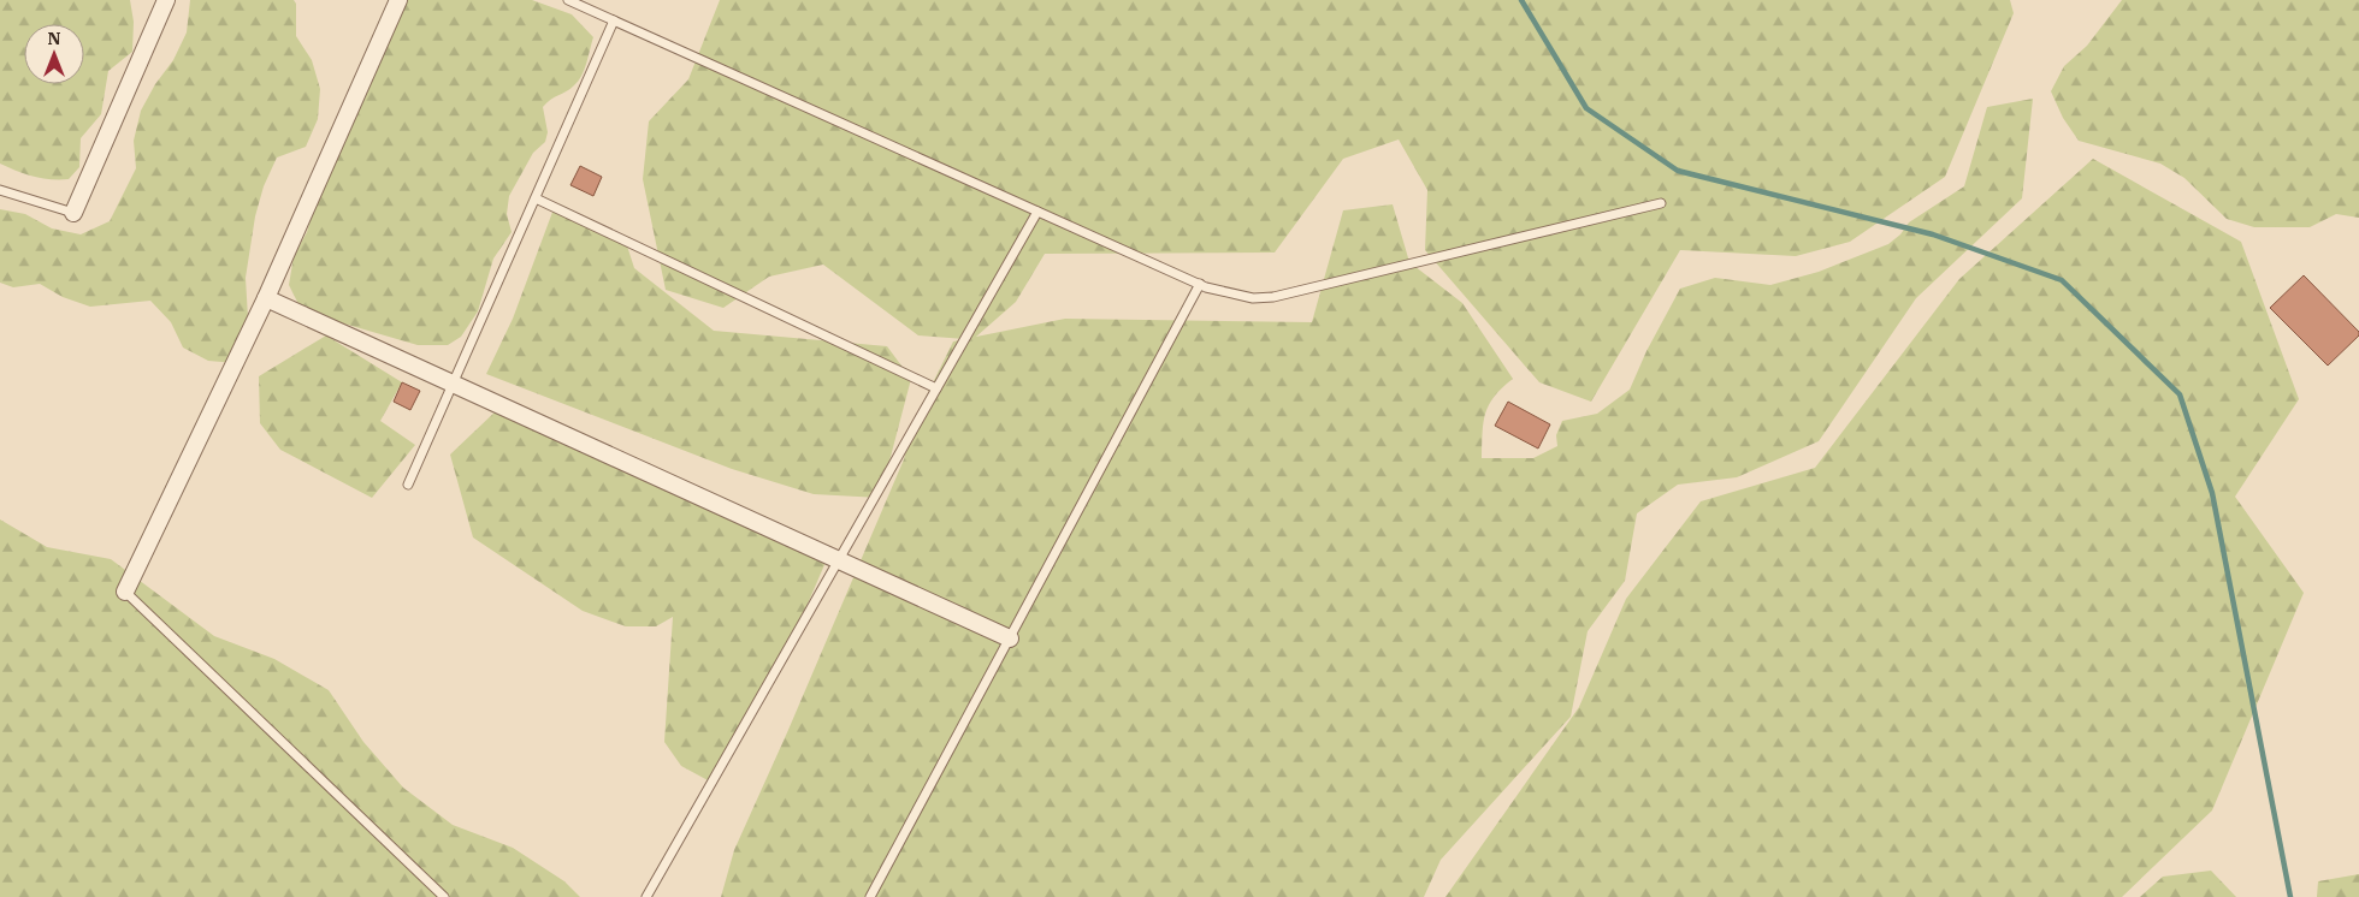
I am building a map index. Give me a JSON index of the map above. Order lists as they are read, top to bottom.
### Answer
{
  "north": "top"
}
